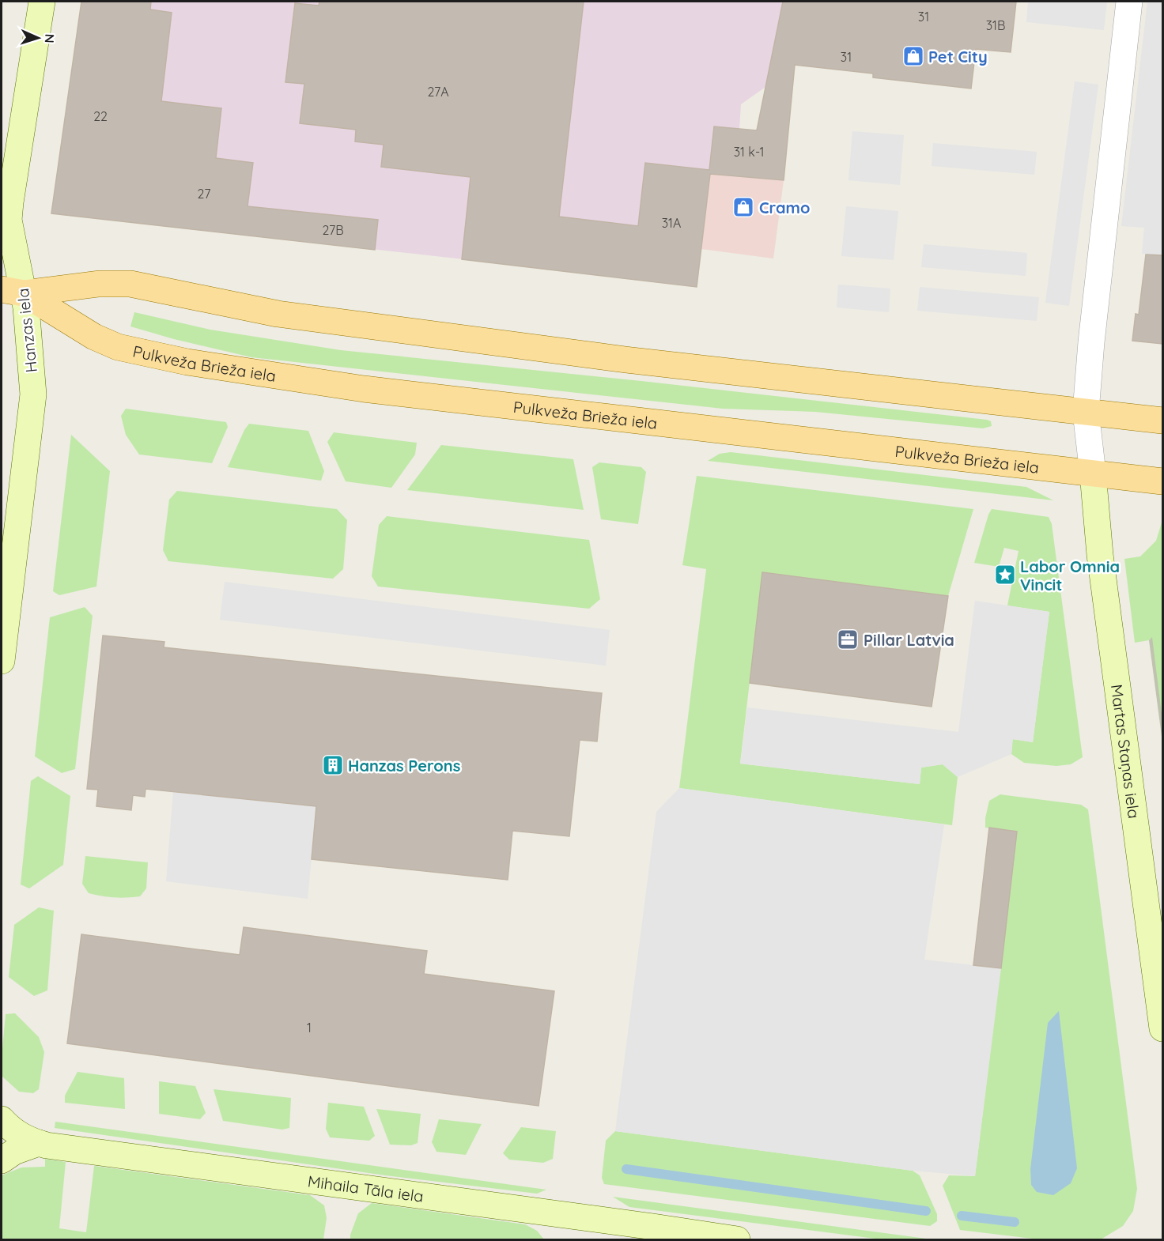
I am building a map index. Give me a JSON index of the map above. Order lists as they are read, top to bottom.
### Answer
{
  "streets": {
    "main road": ["Pulkveža Brieža iela"],
    "street": ["Hanzas iela", "Martas Staņas iela", "Mihaila Tāla iela"]
  },
  "crossings": [
    ["Hanzas iela", "Pulkveža Brieža iela"],
    ["Pulkveža Brieža iela", "Martas Staņas iela"]
  ],
  "places": {
    "shop": ["Pet City", "Cramo"],
    "place": ["Labor Omnia Vincit"],
    "office": ["Pillar Latvia"],
    "building": ["Hanzas Perons"]
  },
  "house_numbers": [
    "31",
    "31B",
    "31",
    "27A",
    "22",
    "31 k-1",
    "27",
    "31A",
    "27B",
    "1"
  ],
  "north": "right"
}
